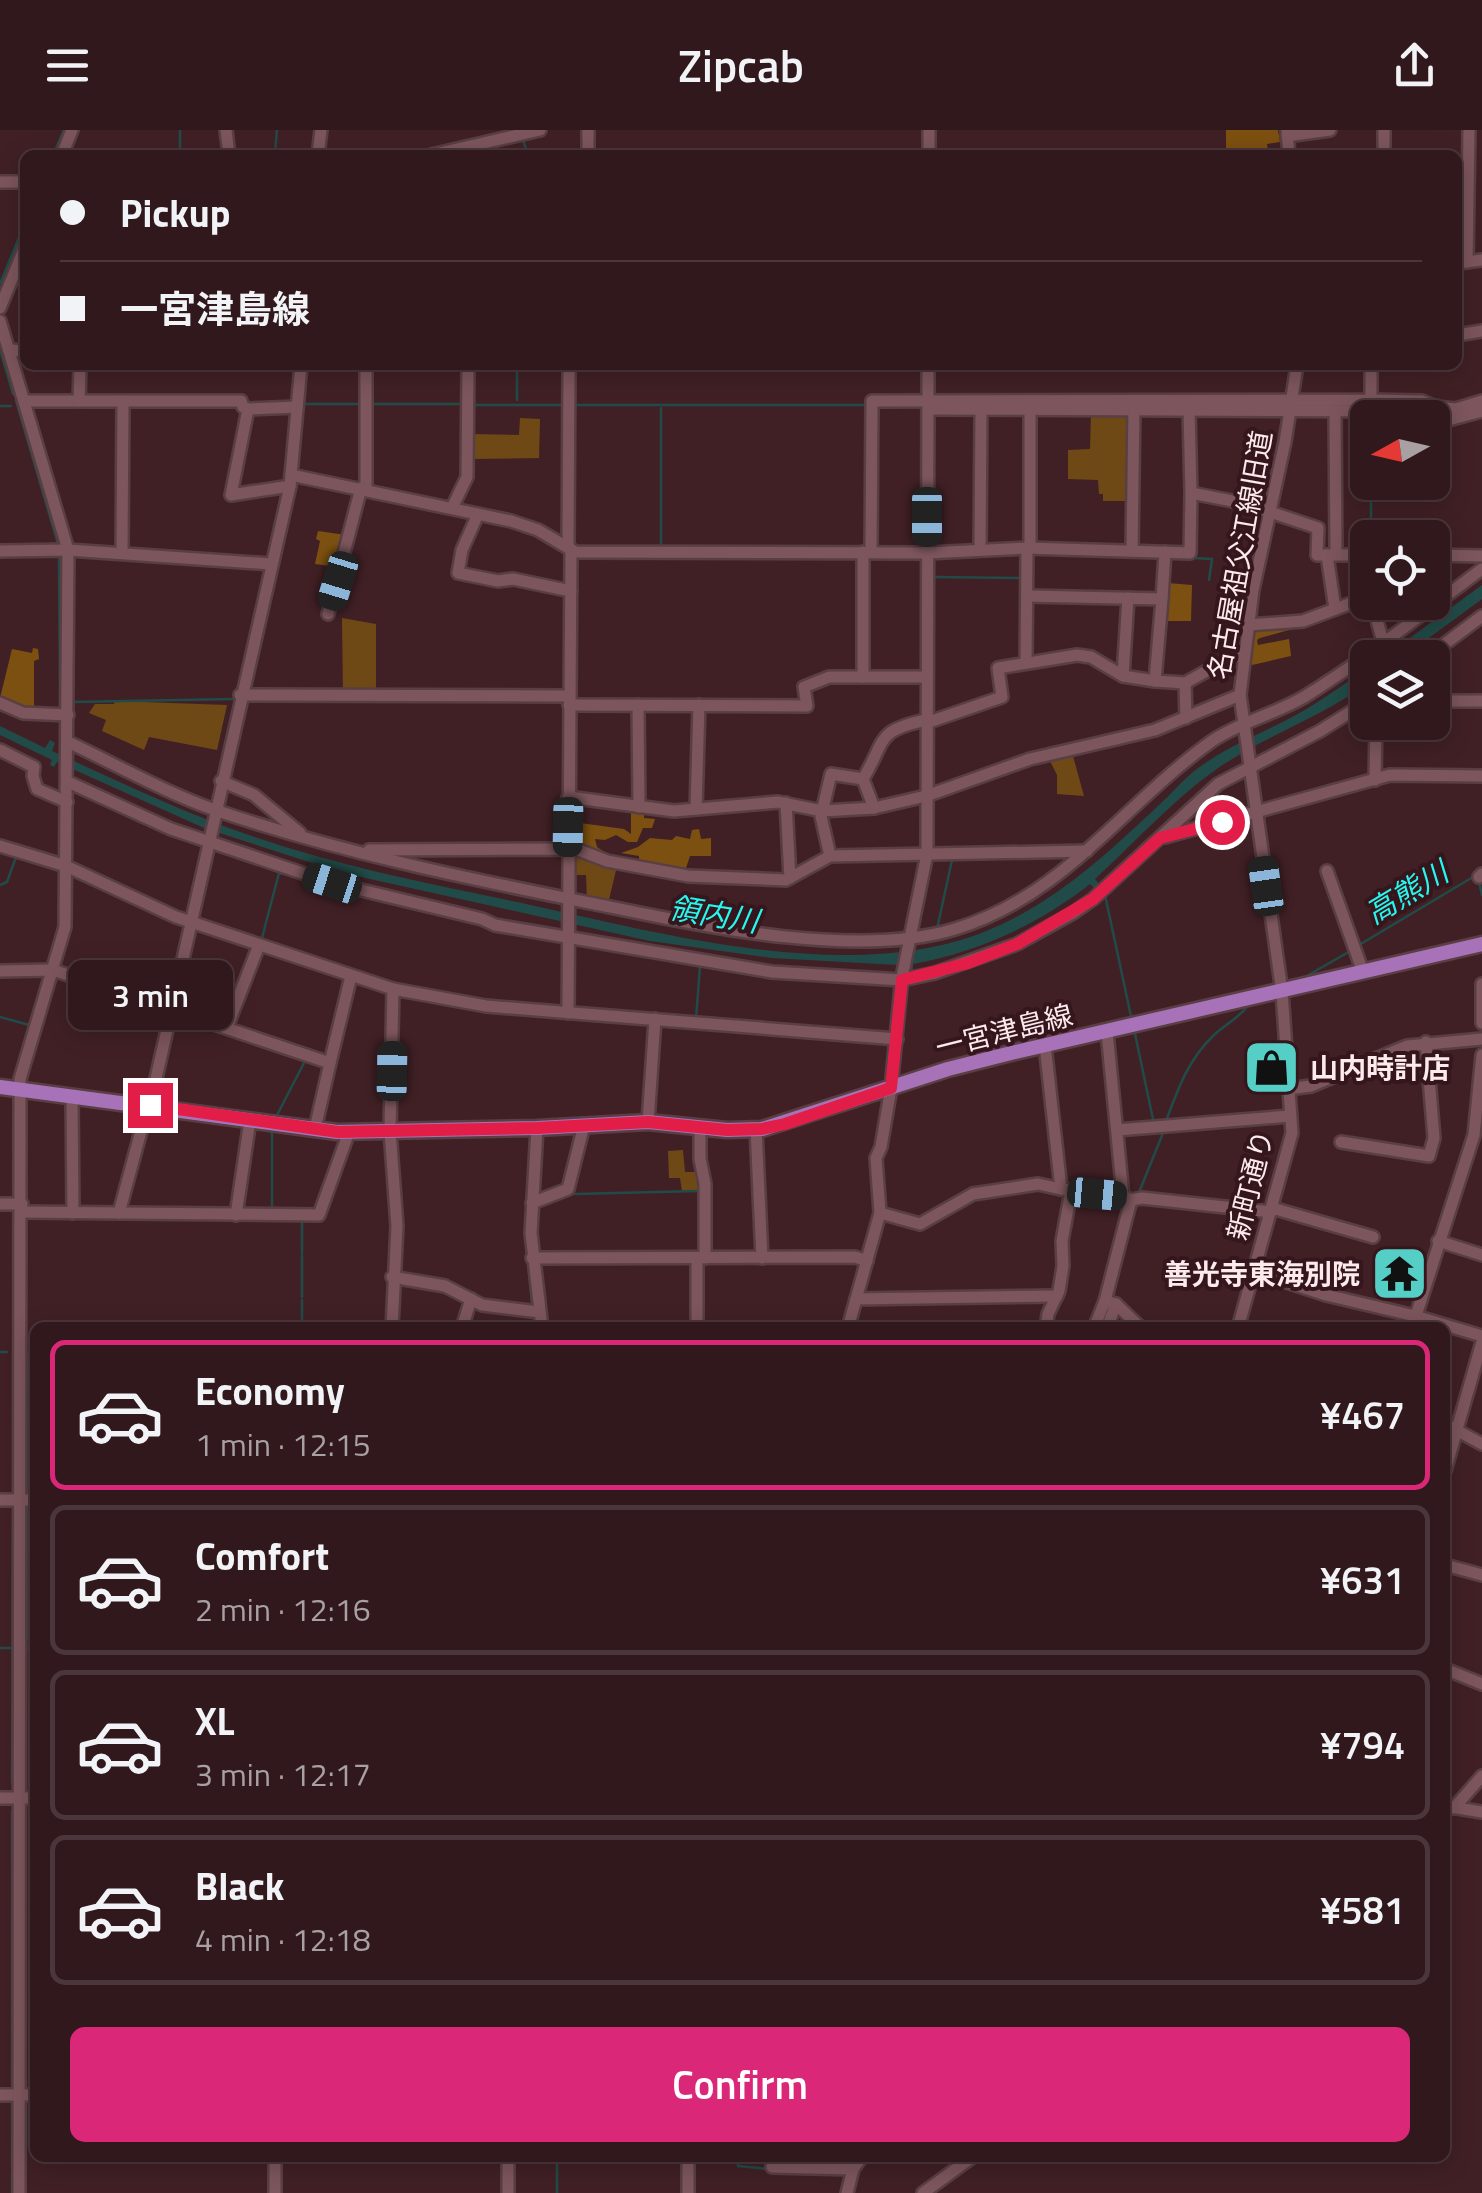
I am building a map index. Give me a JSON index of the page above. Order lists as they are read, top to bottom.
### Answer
{
  "streets": {
    "main road": ["一宮津島線"],
    "street": ["名古屋祖父江線旧道", "新町通り"]
  },
  "crossings": [
    ["名古屋祖父江線旧道", "一宮津島線"],
    ["名古屋祖父江線旧道", "新町通り"],
    ["一宮津島線", "新町通り"]
  ],
  "water": ["高熊川", "領内川"],
  "places": {
    "shop": ["山内時計店"],
    "temple": ["善光寺東海別院"]
  },
  "north": "left",
  "page": {
    "header": "Zipcab",
    "banner": ["Pickup", "一宮津島線"],
    "bubble": "3 min",
    "list": [
      {
        "name": "Economy",
        "note": "1 min · 12:15",
        "value": "¥467"
      },
      {
        "name": "Comfort",
        "note": "2 min · 12:16",
        "value": "¥631"
      },
      {
        "name": "XL",
        "note": "3 min · 12:17",
        "value": "¥794"
      },
      {
        "name": "Black",
        "note": "4 min · 12:18",
        "value": "¥581"
      }
    ],
    "buttons": "Confirm"
  }
}
